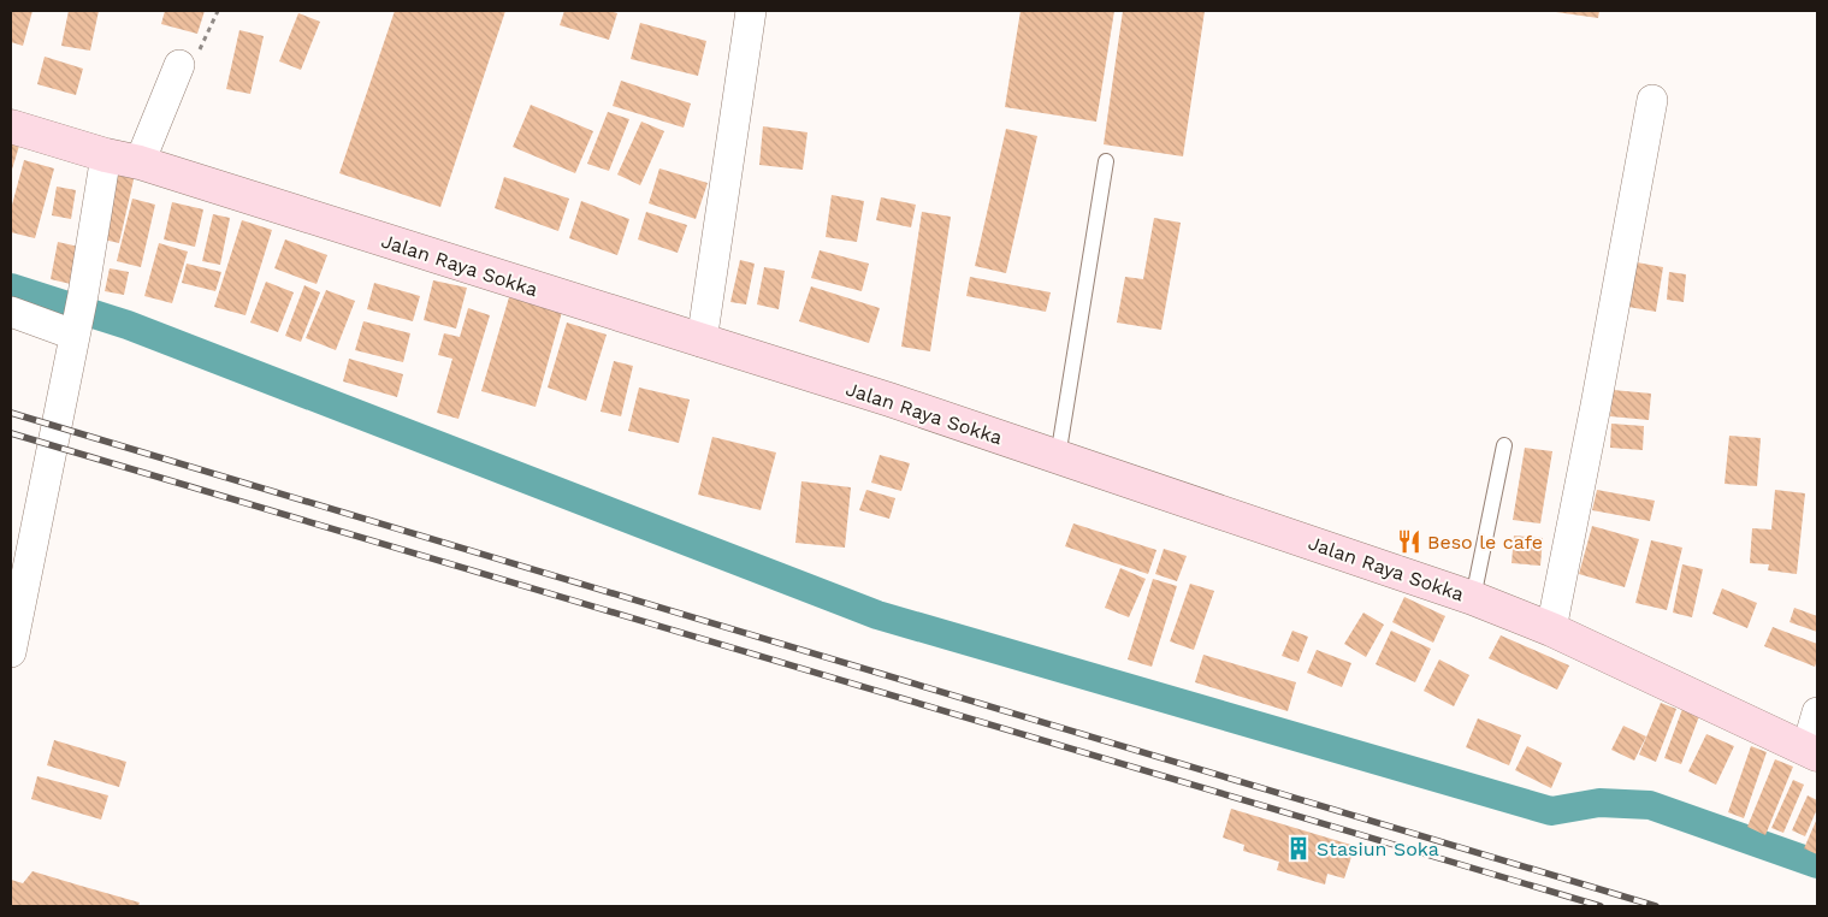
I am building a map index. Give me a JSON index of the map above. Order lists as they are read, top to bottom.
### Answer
{
  "streets": {
    "main road": ["Jalan Raya Sokka"]
  },
  "places": {
    "restaurant": ["Beso le cafe"],
    "building": ["Stasiun Soka"]
  }
}
